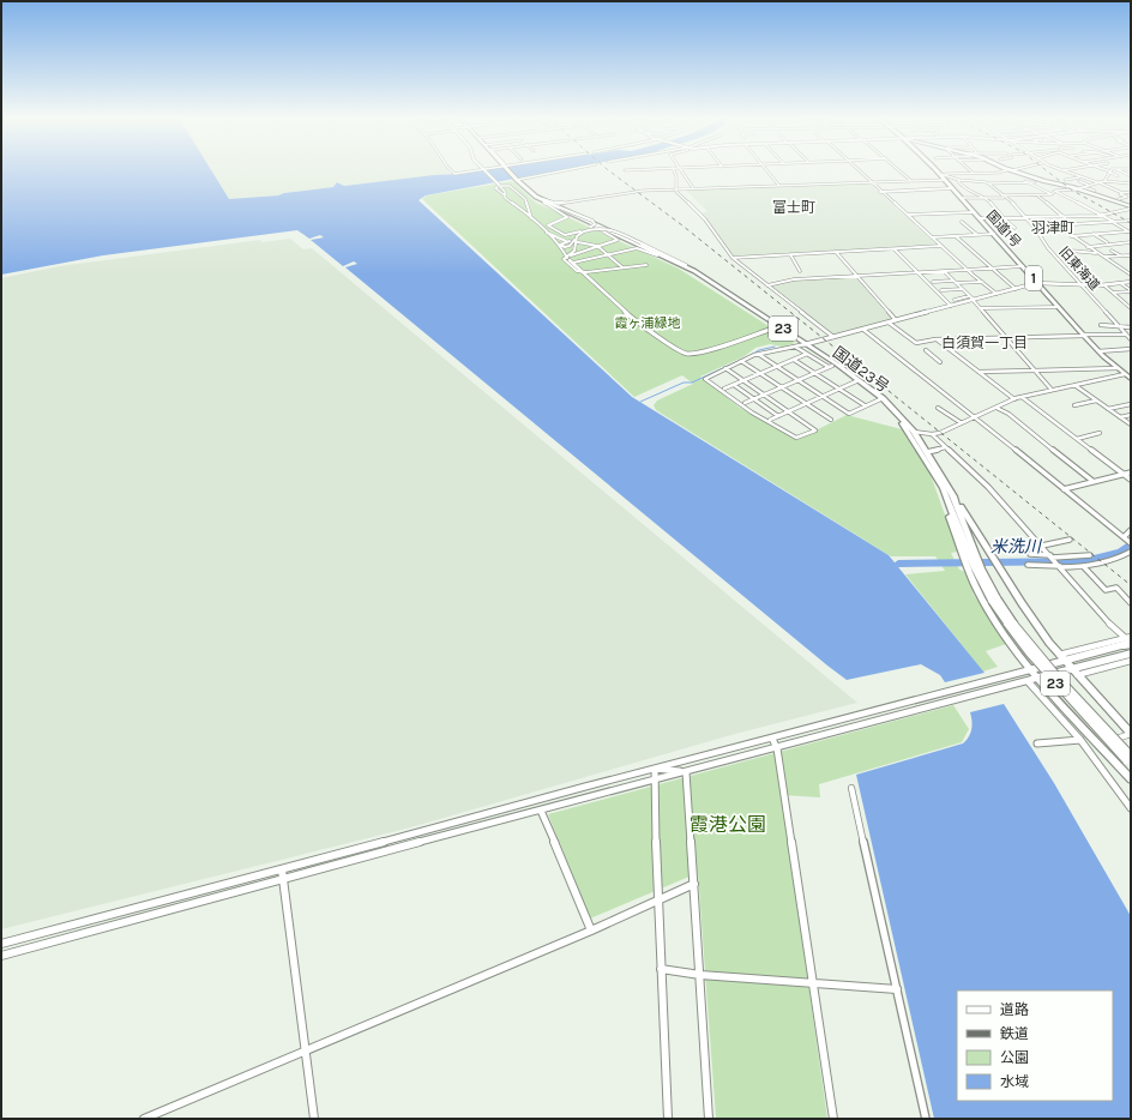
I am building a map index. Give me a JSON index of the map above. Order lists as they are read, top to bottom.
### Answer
{
  "streets": {
    "highway": [
      "国道1号",
      "1",
      "23",
      "国道23号"
    ],
    "street": ["旧東海道"]
  },
  "districts": ["富士町", "羽津町", "白須賀一丁目"],
  "water": ["米洗川"],
  "parks": ["霞ヶ浦緑地", "霞港公園"],
  "legend": [
    "道路",
    "鉄道",
    "公園",
    "水域"
  ]
}
